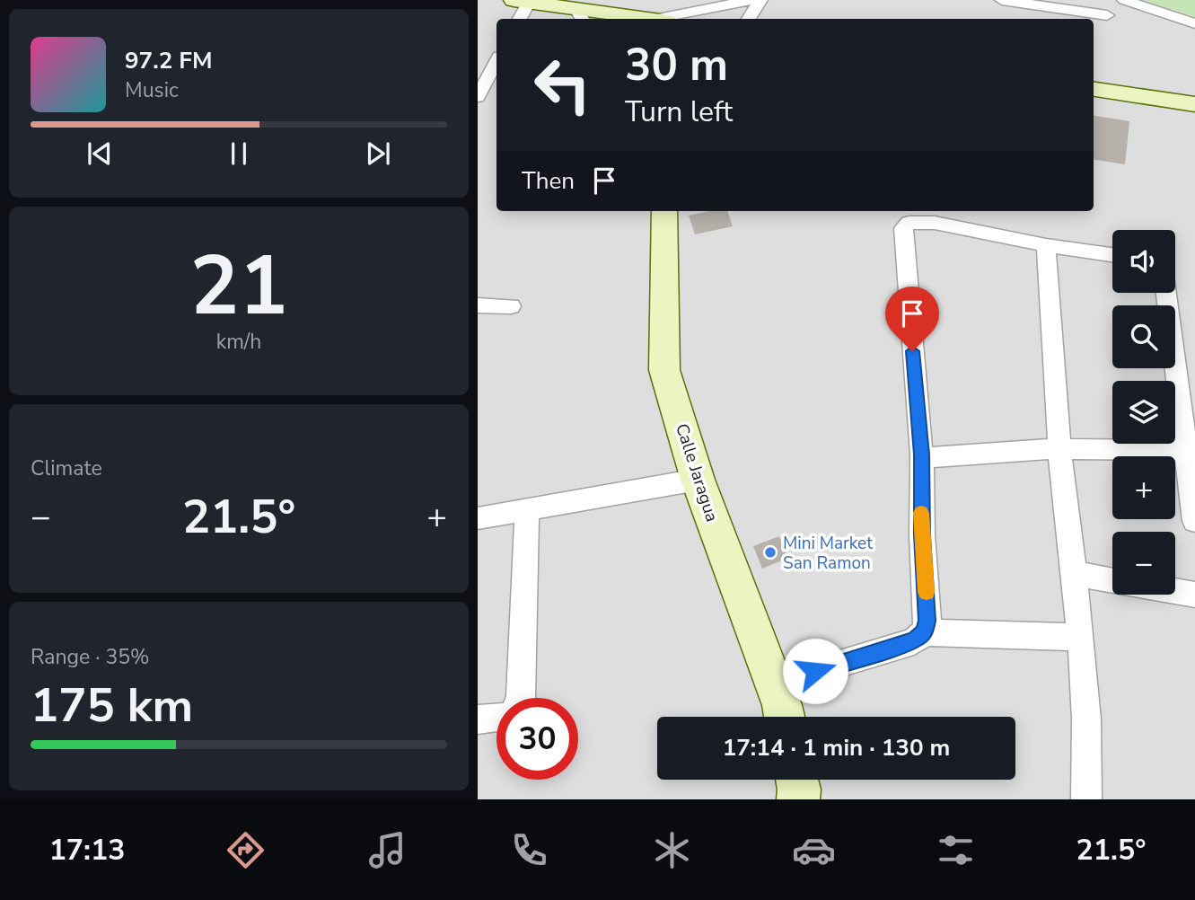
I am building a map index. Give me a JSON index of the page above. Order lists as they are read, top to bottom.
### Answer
{
  "streets": {
    "street": ["Calle Jaragua"]
  },
  "places": ["Mini Market San Ramon"],
  "page": {
    "turn": ["30 m", "Turn left"],
    "song": ["97.2 FM", "Music"],
    "then": "Then",
    "tile": [
      ["21", "km/h"],
      "Climate",
      ["Range · 35%", "175 km"]
    ],
    "map_buttons": ["+", "−"],
    "heat": ["−", "21.5°", "+"],
    "limit": "30",
    "trip": "17:14 · 1 min · 130 m",
    "tabs": ["17:13", "21.5°"]
  }
}
